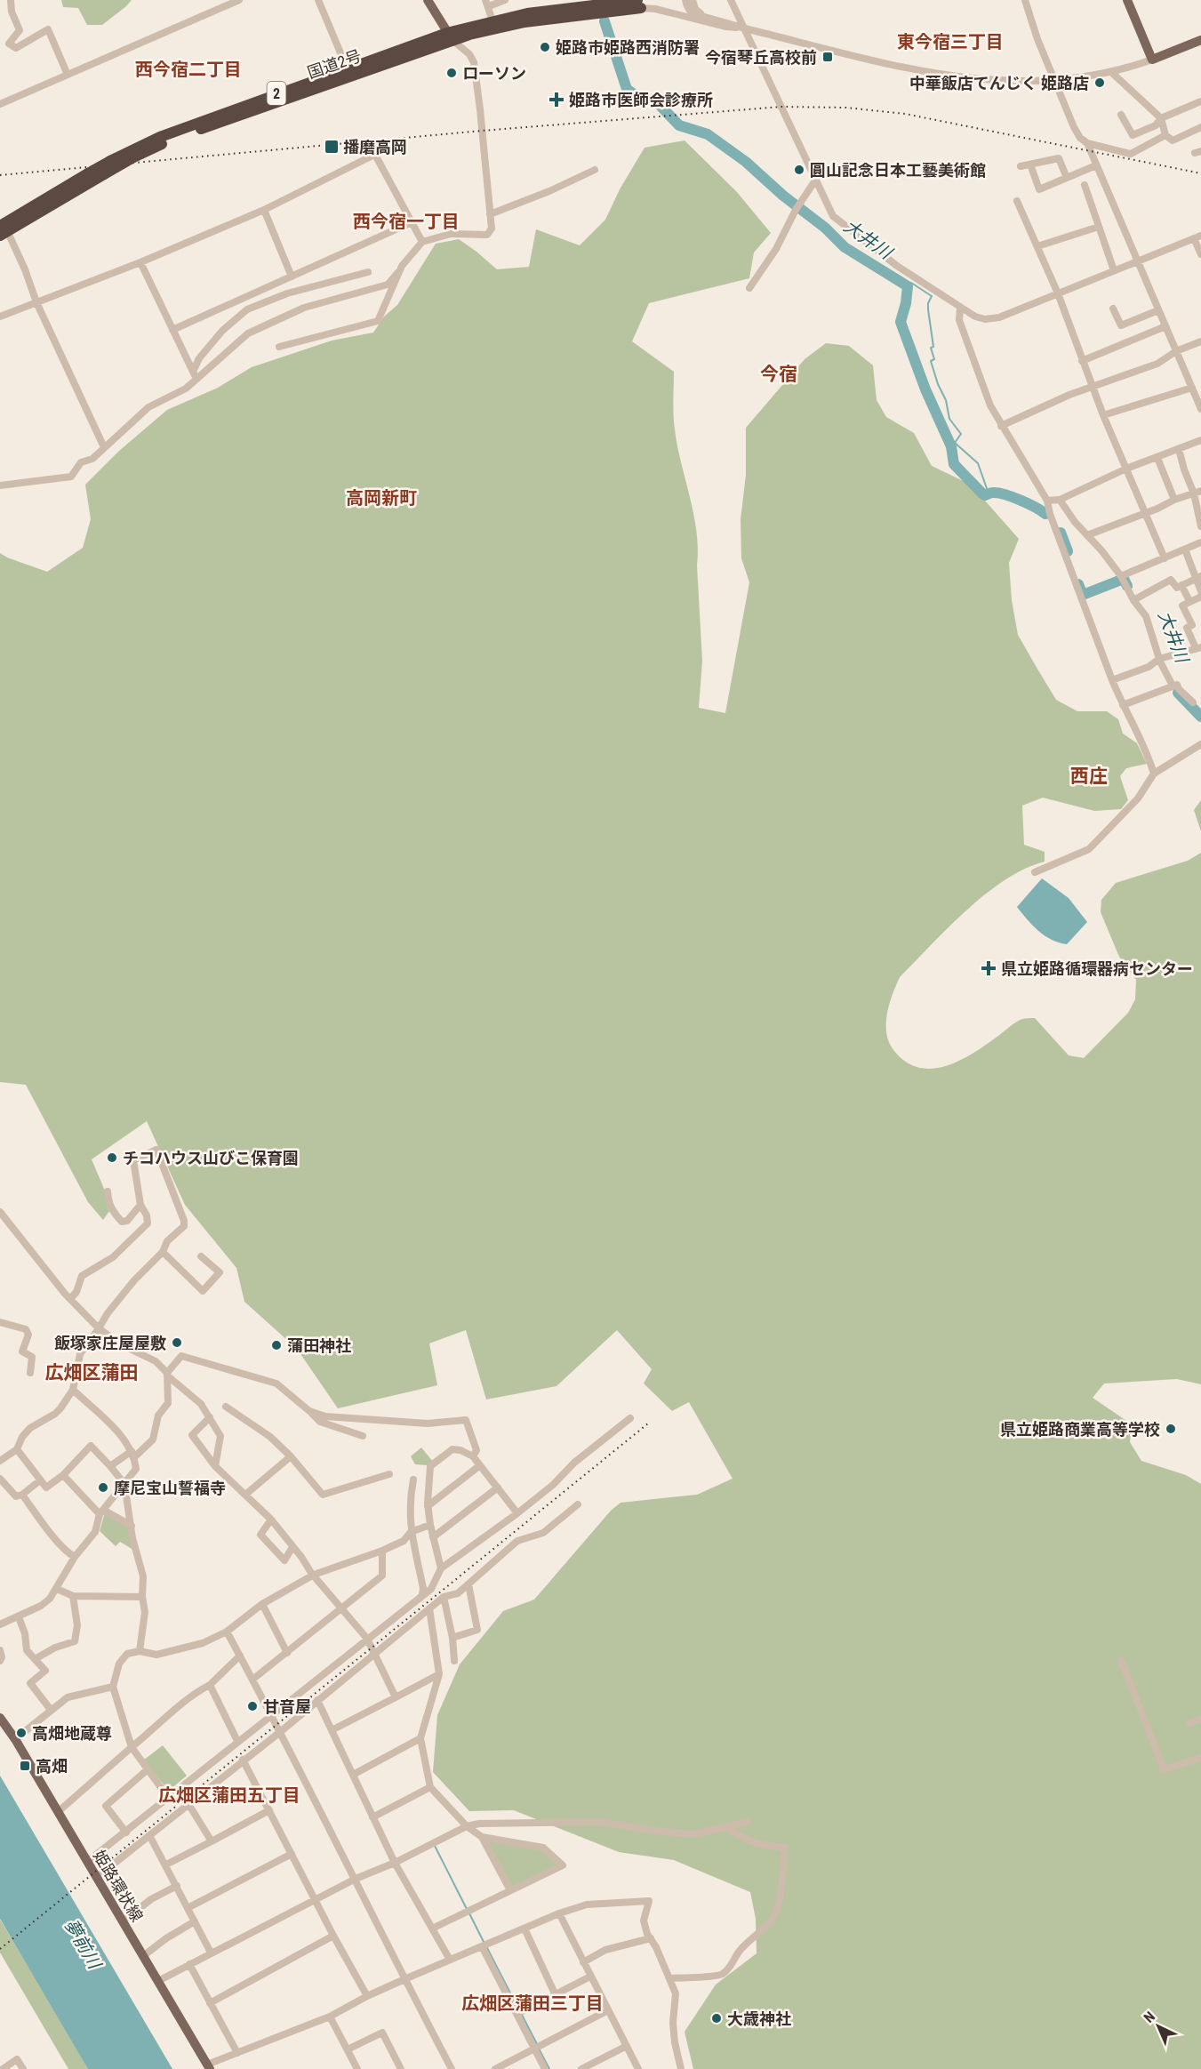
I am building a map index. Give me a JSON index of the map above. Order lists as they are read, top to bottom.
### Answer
{
  "streets": {
    "highway": ["国道2号", "2"],
    "main road": ["姫路環状線"]
  },
  "districts": [
    "東今宿三丁目",
    "西今宿二丁目",
    "西今宿一丁目",
    "今宿",
    "高岡新町",
    "西庄",
    "広畑区蒲田",
    "広畑区蒲田五丁目",
    "広畑区蒲田三丁目"
  ],
  "water": ["大井川", "夢前川"],
  "places": {
    "other": [
      "姫路市姫路西消防署",
      "ローソン",
      "中華飯店てんじく 姫路店",
      "圓山記念日本工藝美術館",
      "チコハウス山びこ保育園",
      "飯塚家庄屋屋敷",
      "蒲田神社",
      "県立姫路商業高等学校",
      "摩尼宝山誓福寺",
      "甘音屋",
      "高畑地蔵尊",
      "大歳神社"
    ],
    "transit": ["今宿琴丘高校前", "播磨高岡", "高畑"],
    "health": ["姫路市医師会診療所", "県立姫路循環器病センター"]
  },
  "north": "top left"
}
